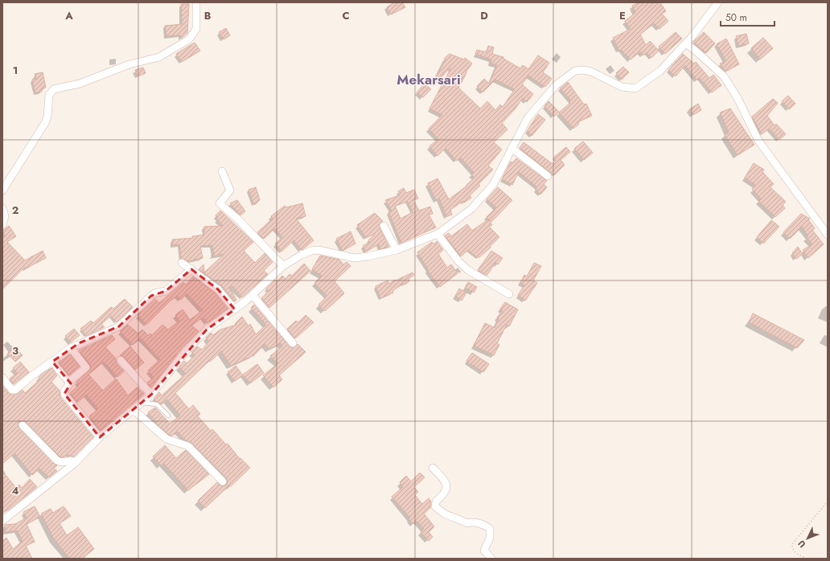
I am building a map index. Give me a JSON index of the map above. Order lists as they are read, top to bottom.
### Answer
{
  "districts": ["Mekarsari"],
  "scale_bar": "50 m",
  "north": "bottom left",
  "grid": {
    "columns": [
      "A",
      "B",
      "C",
      "D",
      "E"
    ],
    "rows": [
      "1",
      "2",
      "3",
      "4"
    ]
  }
}
